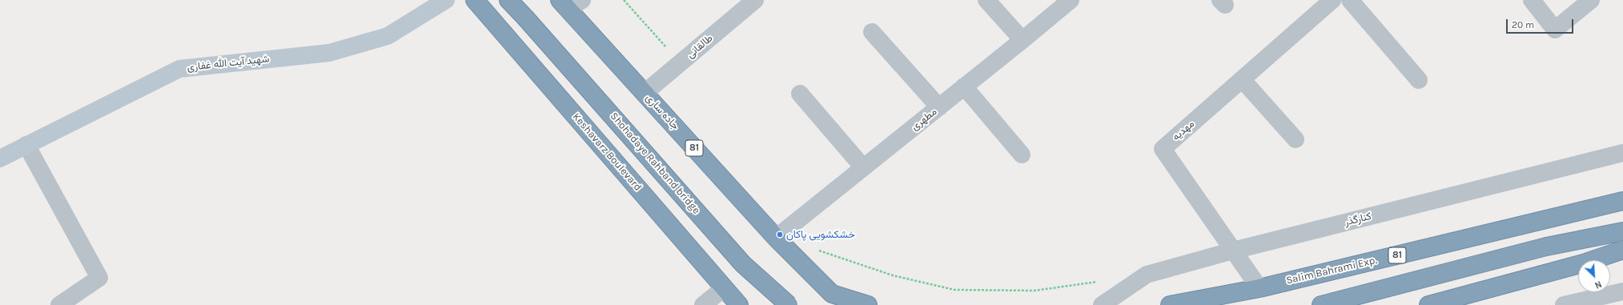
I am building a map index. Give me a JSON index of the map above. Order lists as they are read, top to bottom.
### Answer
{
  "streets": {
    "highway": [
      "جاده ساری",
      "81",
      "Keshavarz Boulevard",
      "Shohadaye Rahband bridge",
      "Salim Bahrami Exp."
    ],
    "street": [
      "طالقانی",
      "شهید آیت الله غفاری",
      "مطهری",
      "مهدیه",
      "کنارگذر"
    ]
  },
  "crossings": [
    ["طالقانی", "جاده ساری"],
    ["جاده ساری", "مطهری"],
    ["مهدیه", "کنارگذر"],
    ["مهدیه", "Salim Bahrami Exp."]
  ],
  "places": ["خشکشویی پاکان"],
  "scale_bar": "20 m",
  "north": "bottom right"
}
